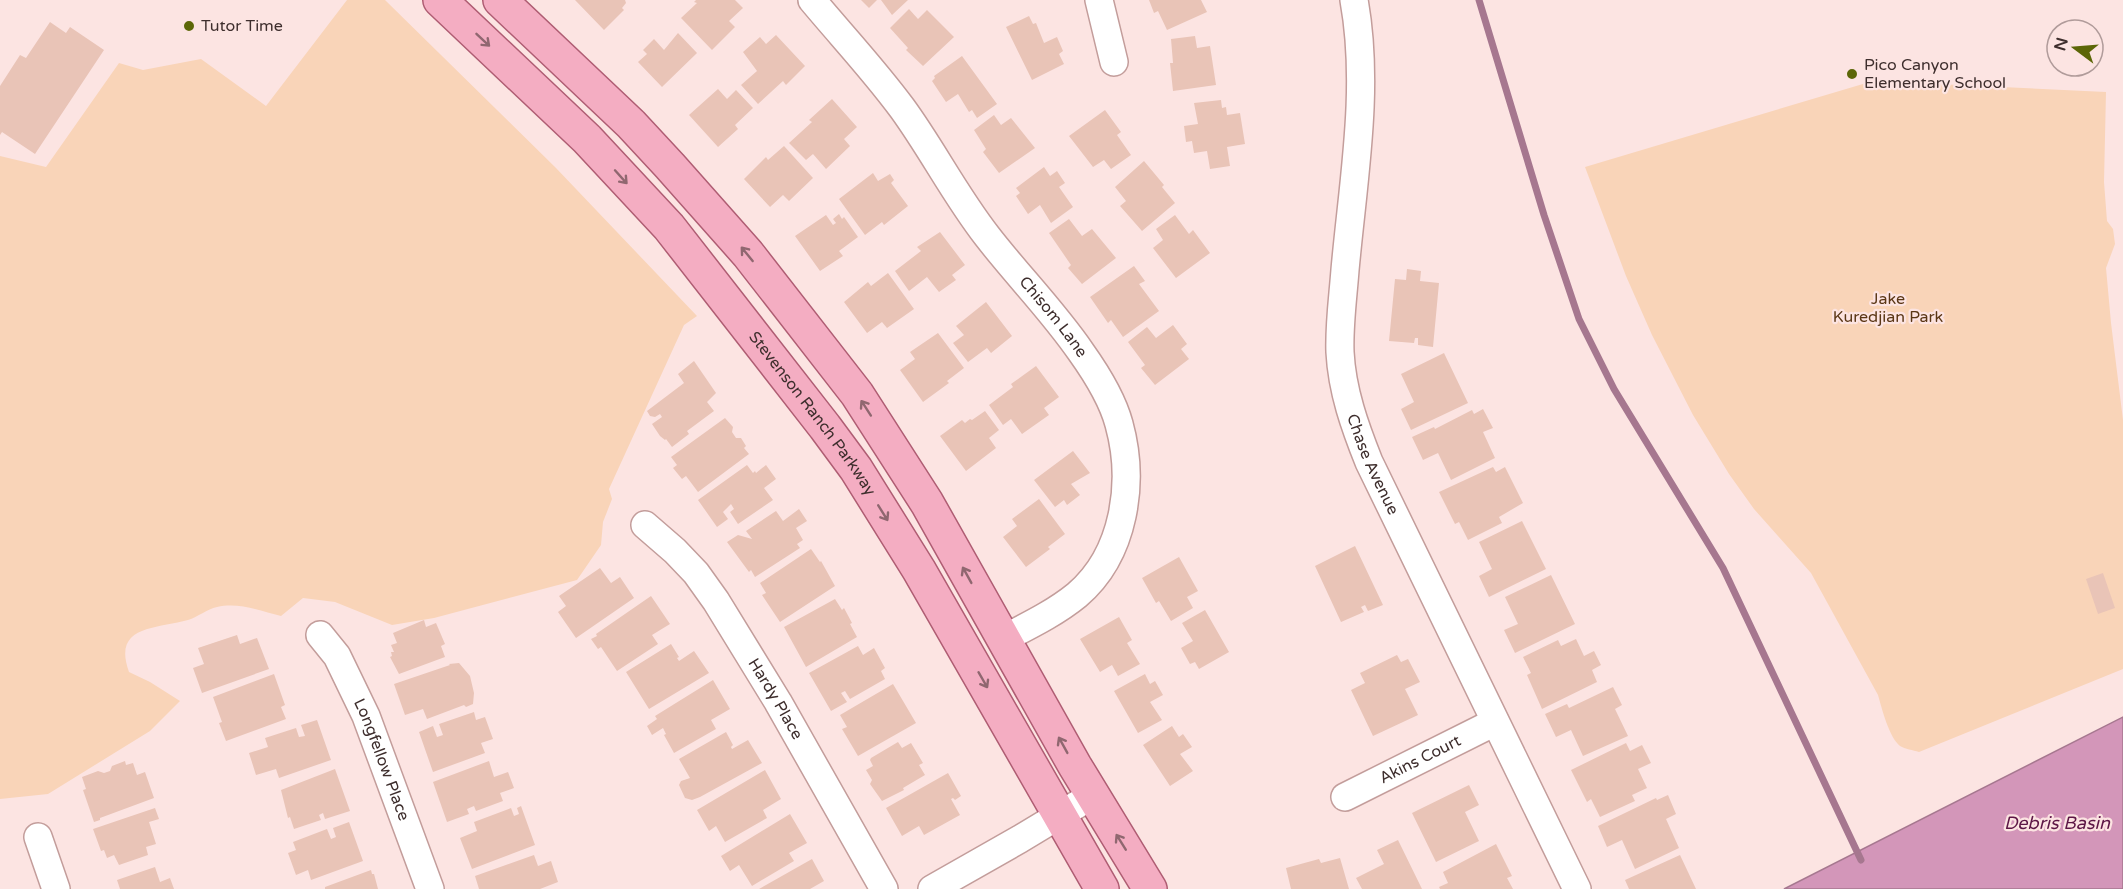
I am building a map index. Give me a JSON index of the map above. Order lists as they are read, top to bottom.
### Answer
{
  "streets": {
    "main road": ["Stevenson Ranch Parkway"],
    "street": [
      "Chisom Lane",
      "Chase Avenue",
      "Hardy Place",
      "Longfellow Place",
      "Akins Court"
    ]
  },
  "crossings": [
    ["Chase Avenue", "Akins Court"]
  ],
  "water": ["Debris Basin"],
  "parks": ["Jake Kuredjian Park"],
  "places": ["Tutor Time", "Pico Canyon Elementary School"],
  "north": "left"
}
